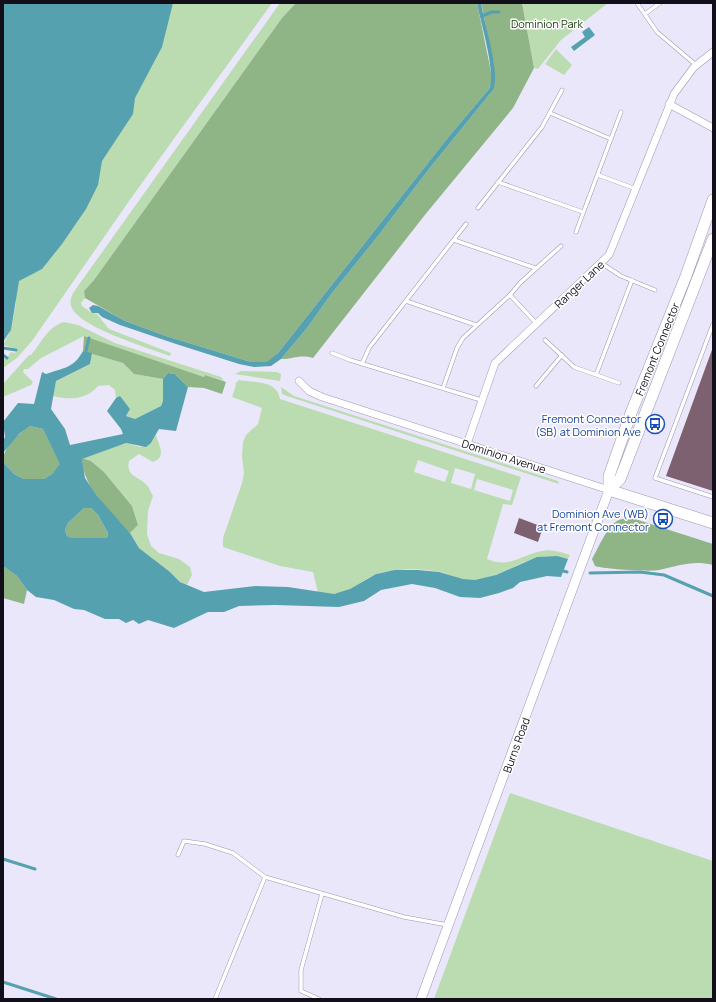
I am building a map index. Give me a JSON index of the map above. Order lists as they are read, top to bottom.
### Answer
{
  "streets": {
    "main road": ["Fremont Connector", "Dominion Avenue"],
    "street": ["Ranger Lane", "Burns Road"]
  },
  "crossings": [
    ["Ranger Lane", "Dominion Avenue"],
    ["Fremont Connector", "Dominion Avenue"],
    ["Fremont Connector", "Burns Road"],
    ["Dominion Avenue", "Burns Road"]
  ],
  "parks": ["Dominion Park"],
  "places": {
    "bus stop": ["Fremont Connector (SB) at Dominion Ave", "Dominion Ave (WB) at Fremont Connector"]
  }
}
